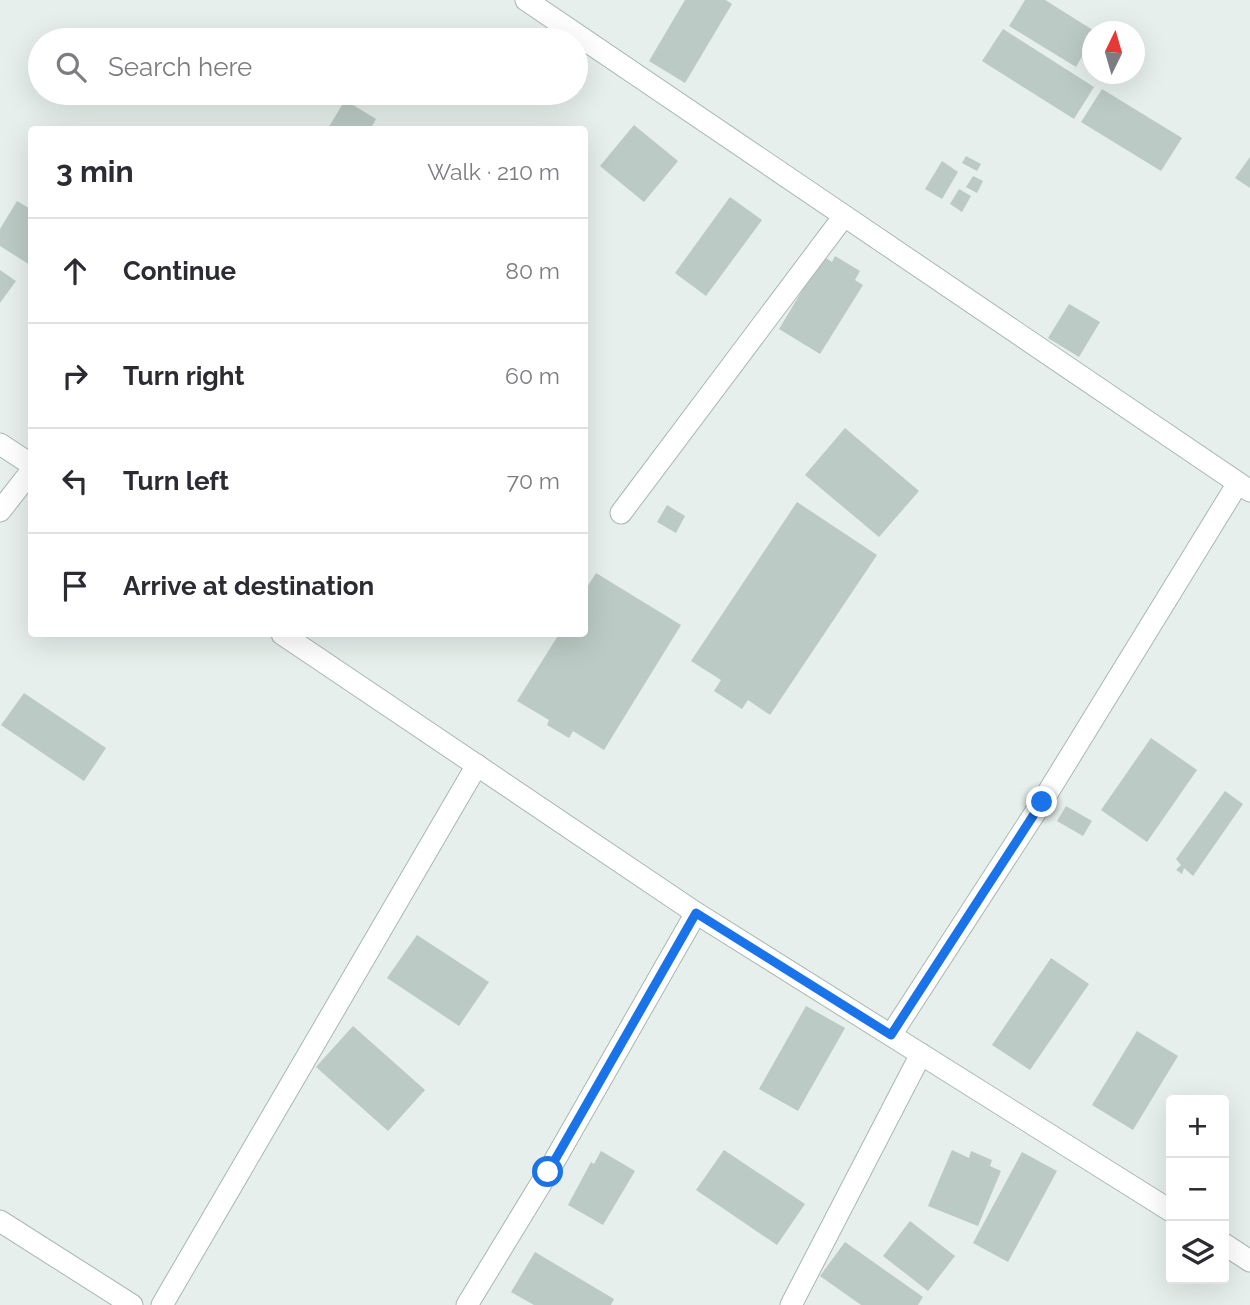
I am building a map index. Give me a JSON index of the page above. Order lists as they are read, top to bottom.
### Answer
{
  "north": "top",
  "page": {
    "search": "Search here",
    "heading": ["3 min", "Walk · 210 m"],
    "list": [
      ["Continue", "80 m"],
      ["Turn right", "60 m"],
      ["Turn left", "70 m"],
      "Arrive at destination"
    ],
    "map_buttons": ["+", "−"]
  }
}
